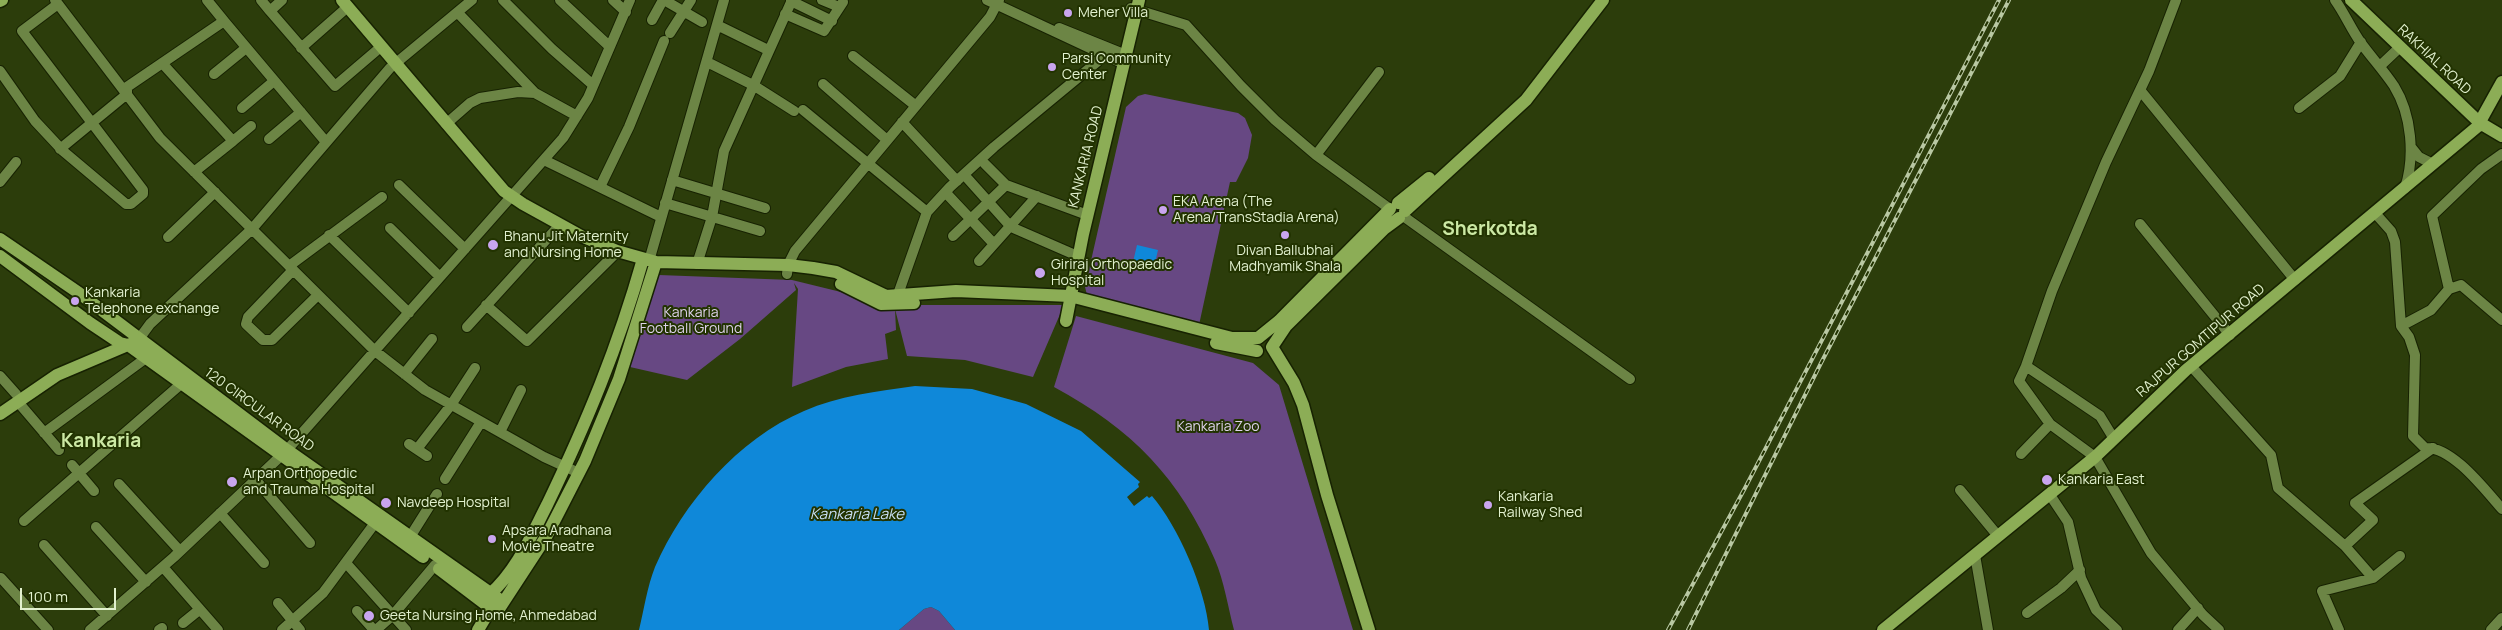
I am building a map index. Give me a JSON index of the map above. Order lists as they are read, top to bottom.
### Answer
{
  "streets": {
    "main road": [
      "RAKHIAL ROAD",
      "KANKARIA ROAD",
      "RAJPUR GOMTIPUR ROAD",
      "120 CIRCULAR ROAD"
    ]
  },
  "crossings": [
    ["RAKHIAL ROAD", "RAJPUR GOMTIPUR ROAD"]
  ],
  "districts": ["Sherkotda", "Kankaria"],
  "water": ["Kankaria Lake"],
  "parks": ["Kankaria Football Ground", "Kankaria Zoo"],
  "places": [
    "Meher Villa",
    "Parsi Community Center",
    "EKA Arena (The Arena/TransStadia Arena)",
    "Divan Ballubhai Madhyamik Shala",
    "Bhanu Jit Maternity and Nursing Home",
    "Giriraj Orthopaedic Hospital",
    "Kankaria Telephone exchange",
    "Kankaria East",
    "Arpan Orthopedic and Trauma Hospital",
    "Navdeep Hospital",
    "Kankaria Railway Shed",
    "Apsara Aradhana Movie Theatre",
    "Geeta Nursing Home, Ahmedabad"
  ],
  "scale_bar": "100 m"
}
